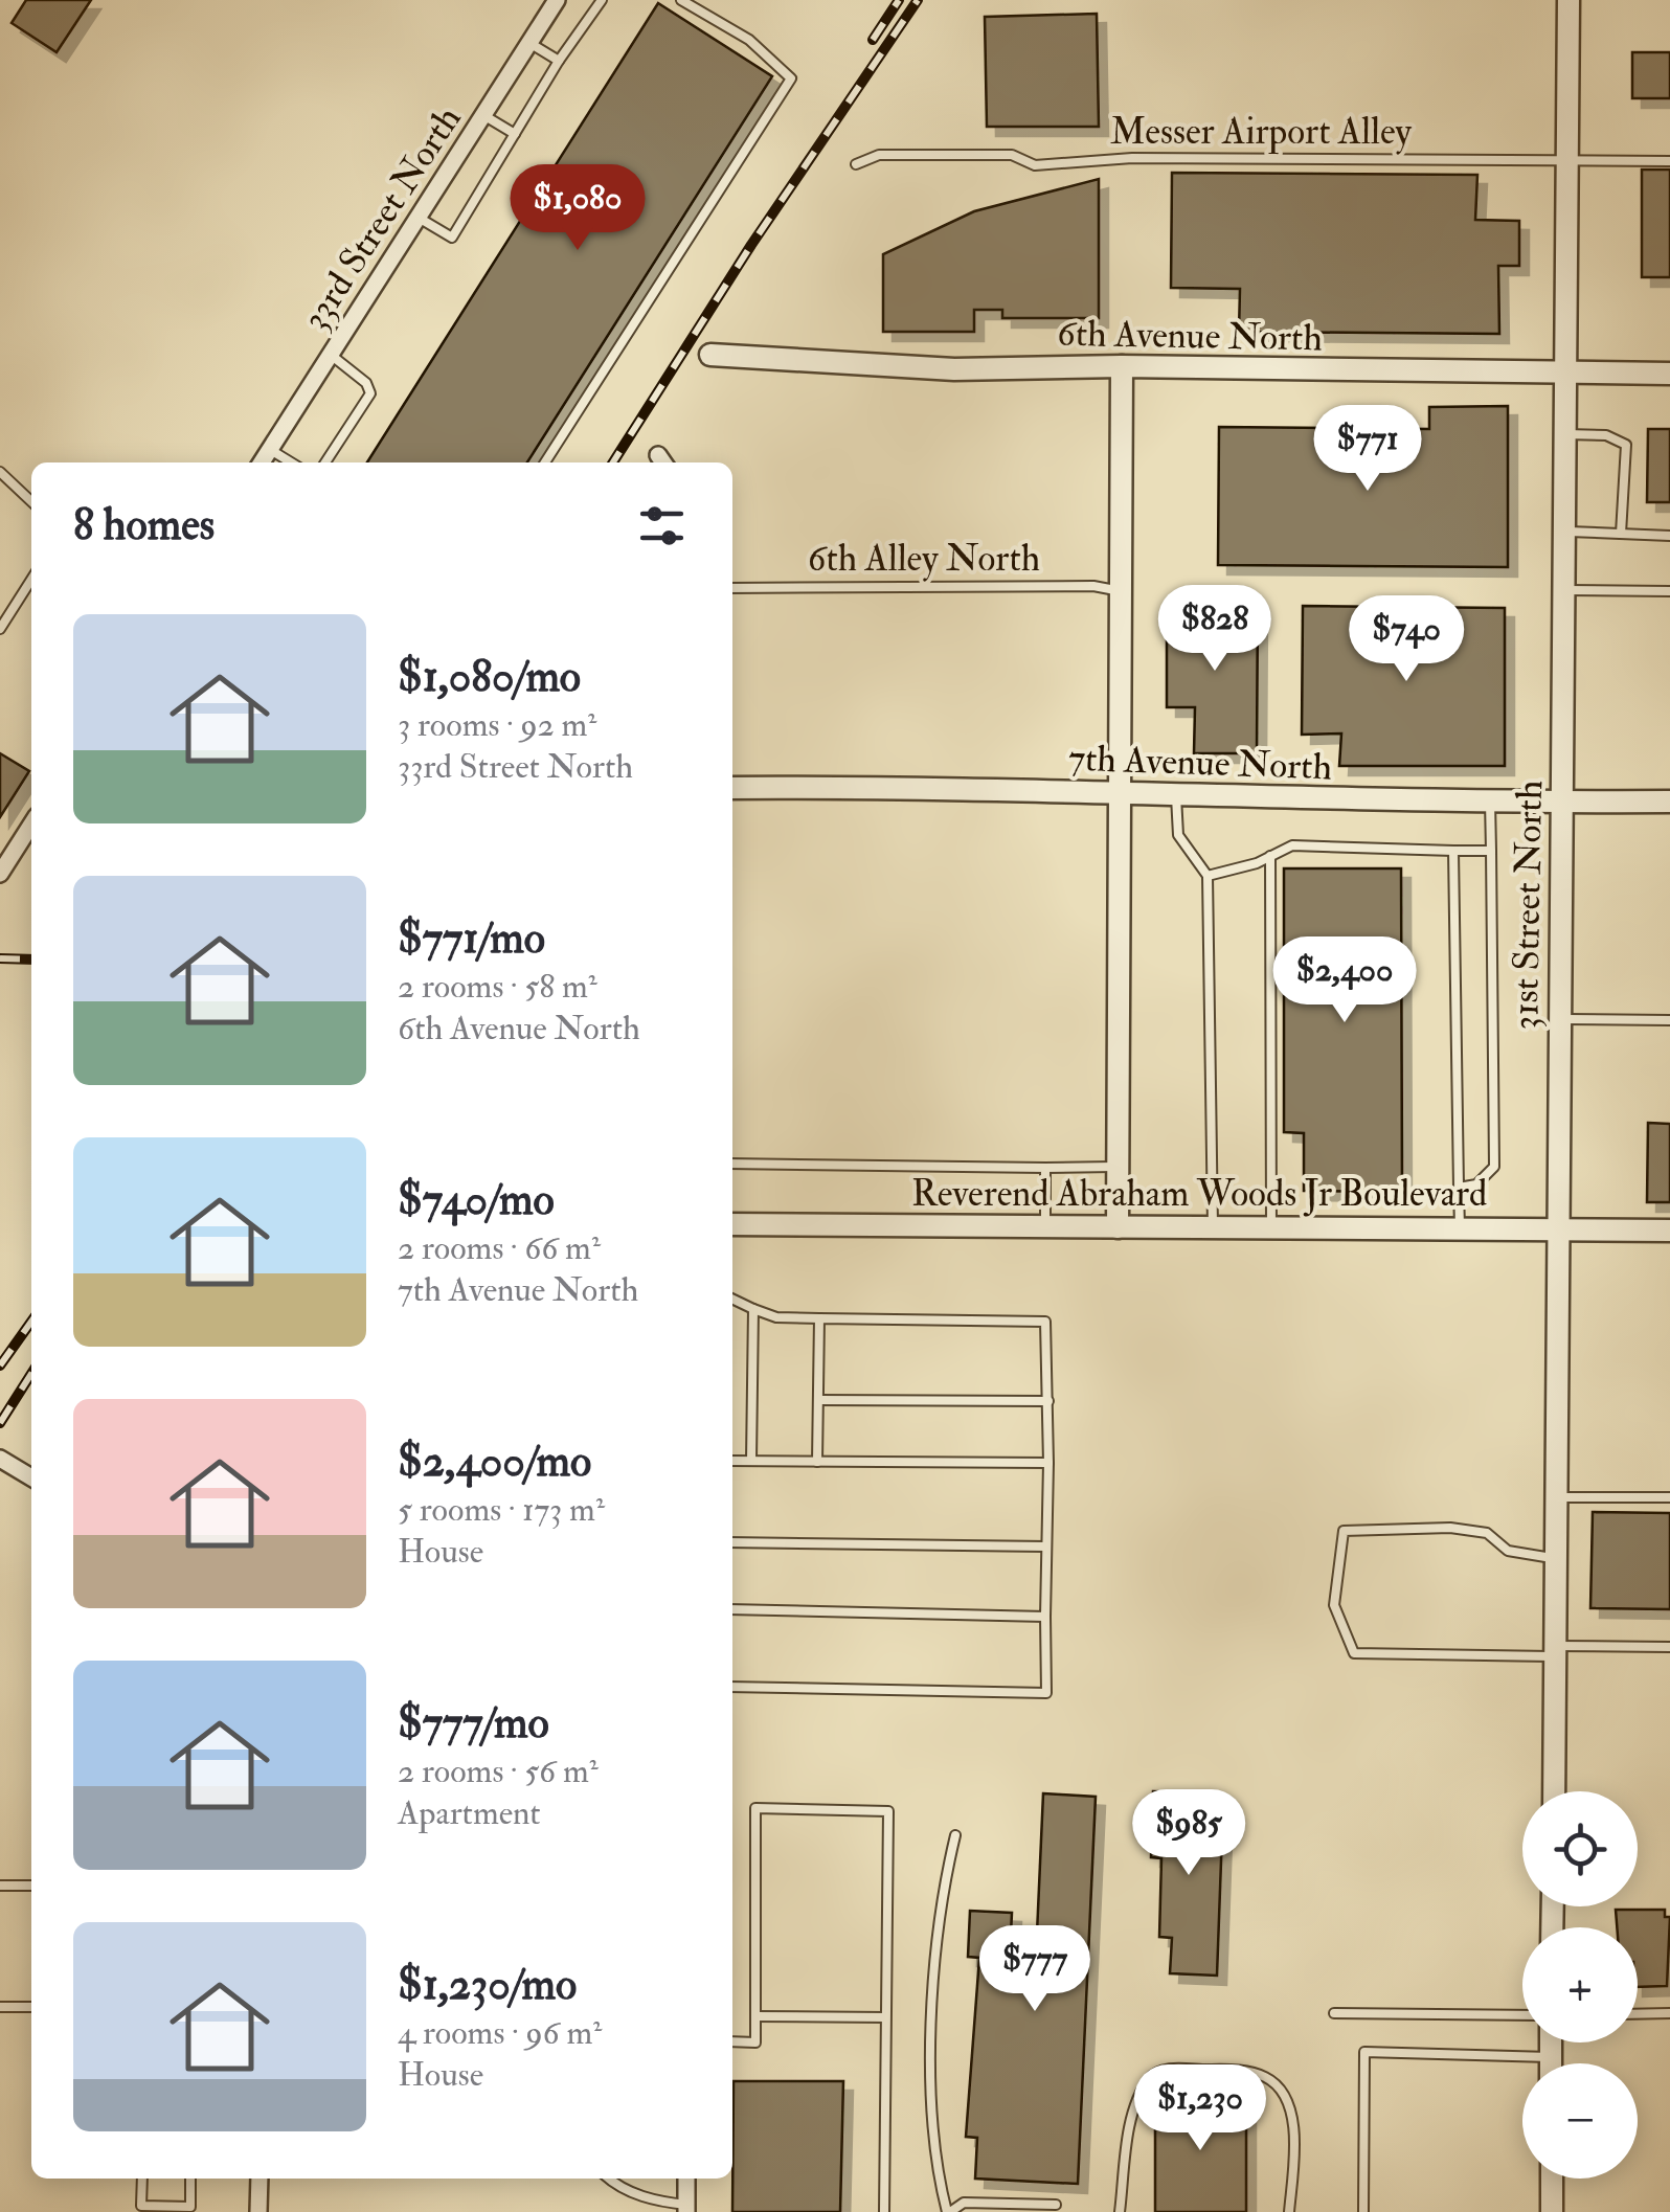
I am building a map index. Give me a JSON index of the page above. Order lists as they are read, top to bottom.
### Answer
{
  "streets": {
    "street": [
      "33rd Street North",
      "6th Avenue North",
      "7th Avenue North",
      "31st Street North",
      "Reverend Abraham Woods Jr Boulevard"
    ],
    "lane": ["Messer Airport Alley", "6th Alley North"]
  },
  "crossings": [
    ["Messer Airport Alley", "31st Street North"],
    ["6th Avenue North", "31st Street North"],
    ["7th Avenue North", "31st Street North"],
    ["31st Street North", "Reverend Abraham Woods Jr Boulevard"]
  ],
  "page": {
    "price": [
      "$1,080",
      "$771",
      "$828",
      "$740",
      "$2,400",
      "$985",
      "$777",
      "$1,230"
    ],
    "heading": "8 homes",
    "list": [
      {
        "name": "$1,080/mo",
        "note": "3 rooms · 92 m² · 33rd Street North"
      },
      {
        "name": "$771/mo",
        "note": "2 rooms · 58 m² · 6th Avenue North"
      },
      {
        "name": "$740/mo",
        "note": "2 rooms · 66 m² · 7th Avenue North"
      },
      {
        "name": "$2,400/mo",
        "note": "5 rooms · 173 m² · House"
      },
      {
        "name": "$777/mo",
        "note": "2 rooms · 56 m² · Apartment"
      },
      {
        "name": "$1,230/mo",
        "note": "4 rooms · 96 m² · House"
      }
    ],
    "map_buttons": ["+", "−"]
  }
}
